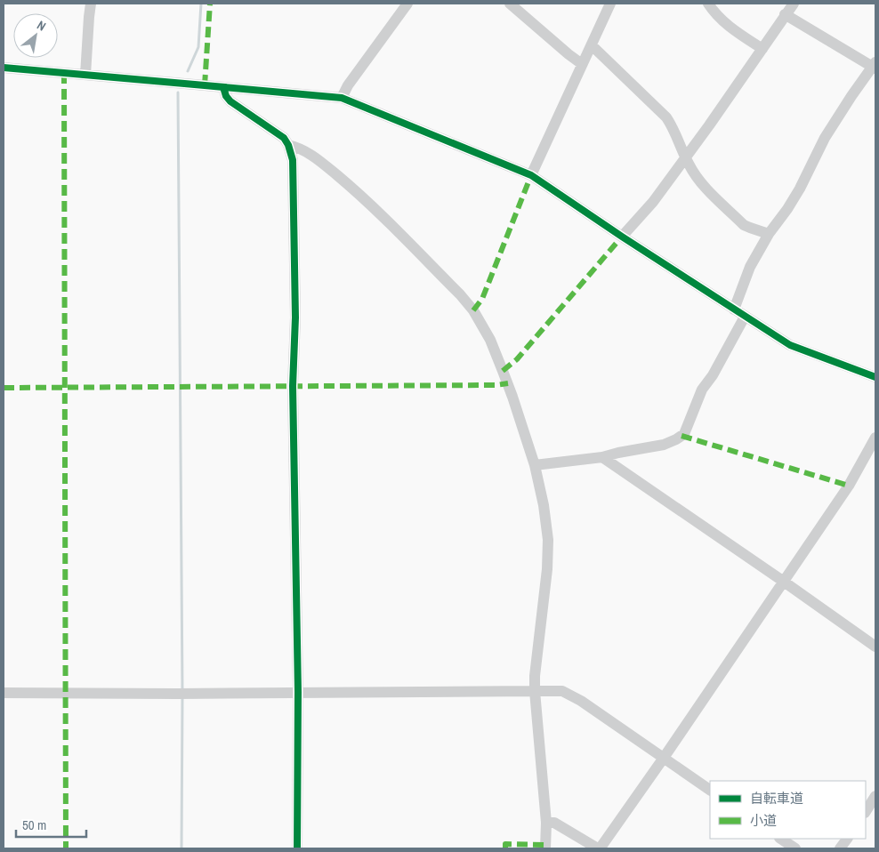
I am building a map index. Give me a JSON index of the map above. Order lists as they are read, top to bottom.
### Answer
{
  "legend": ["自転車道", "小道"],
  "scale_bar": "50 m",
  "north": "top right"
}
